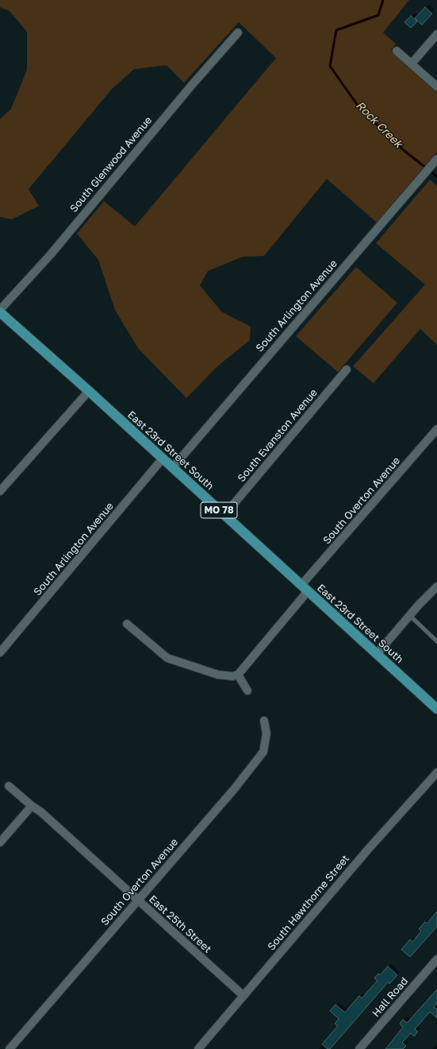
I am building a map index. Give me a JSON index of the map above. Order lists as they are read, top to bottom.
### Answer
{
  "streets": {
    "main road": ["East 23rd Street South", "MO 78"],
    "street": [
      "South Glenwood Avenue",
      "South Arlington Avenue",
      "South Evanston Avenue",
      "South Overton Avenue",
      "South Hawthorne Street",
      "East 25th Street",
      "Hall Road"
    ]
  },
  "crossings": [
    ["South Glenwood Avenue", "East 23rd Street South"],
    ["South Arlington Avenue", "East 23rd Street South"],
    ["South Evanston Avenue", "East 23rd Street South"],
    ["East 23rd Street South", "South Overton Avenue"],
    ["South Overton Avenue", "East 25th Street"],
    ["South Hawthorne Street", "East 25th Street"]
  ],
  "water": ["Rock Creek"]
}
